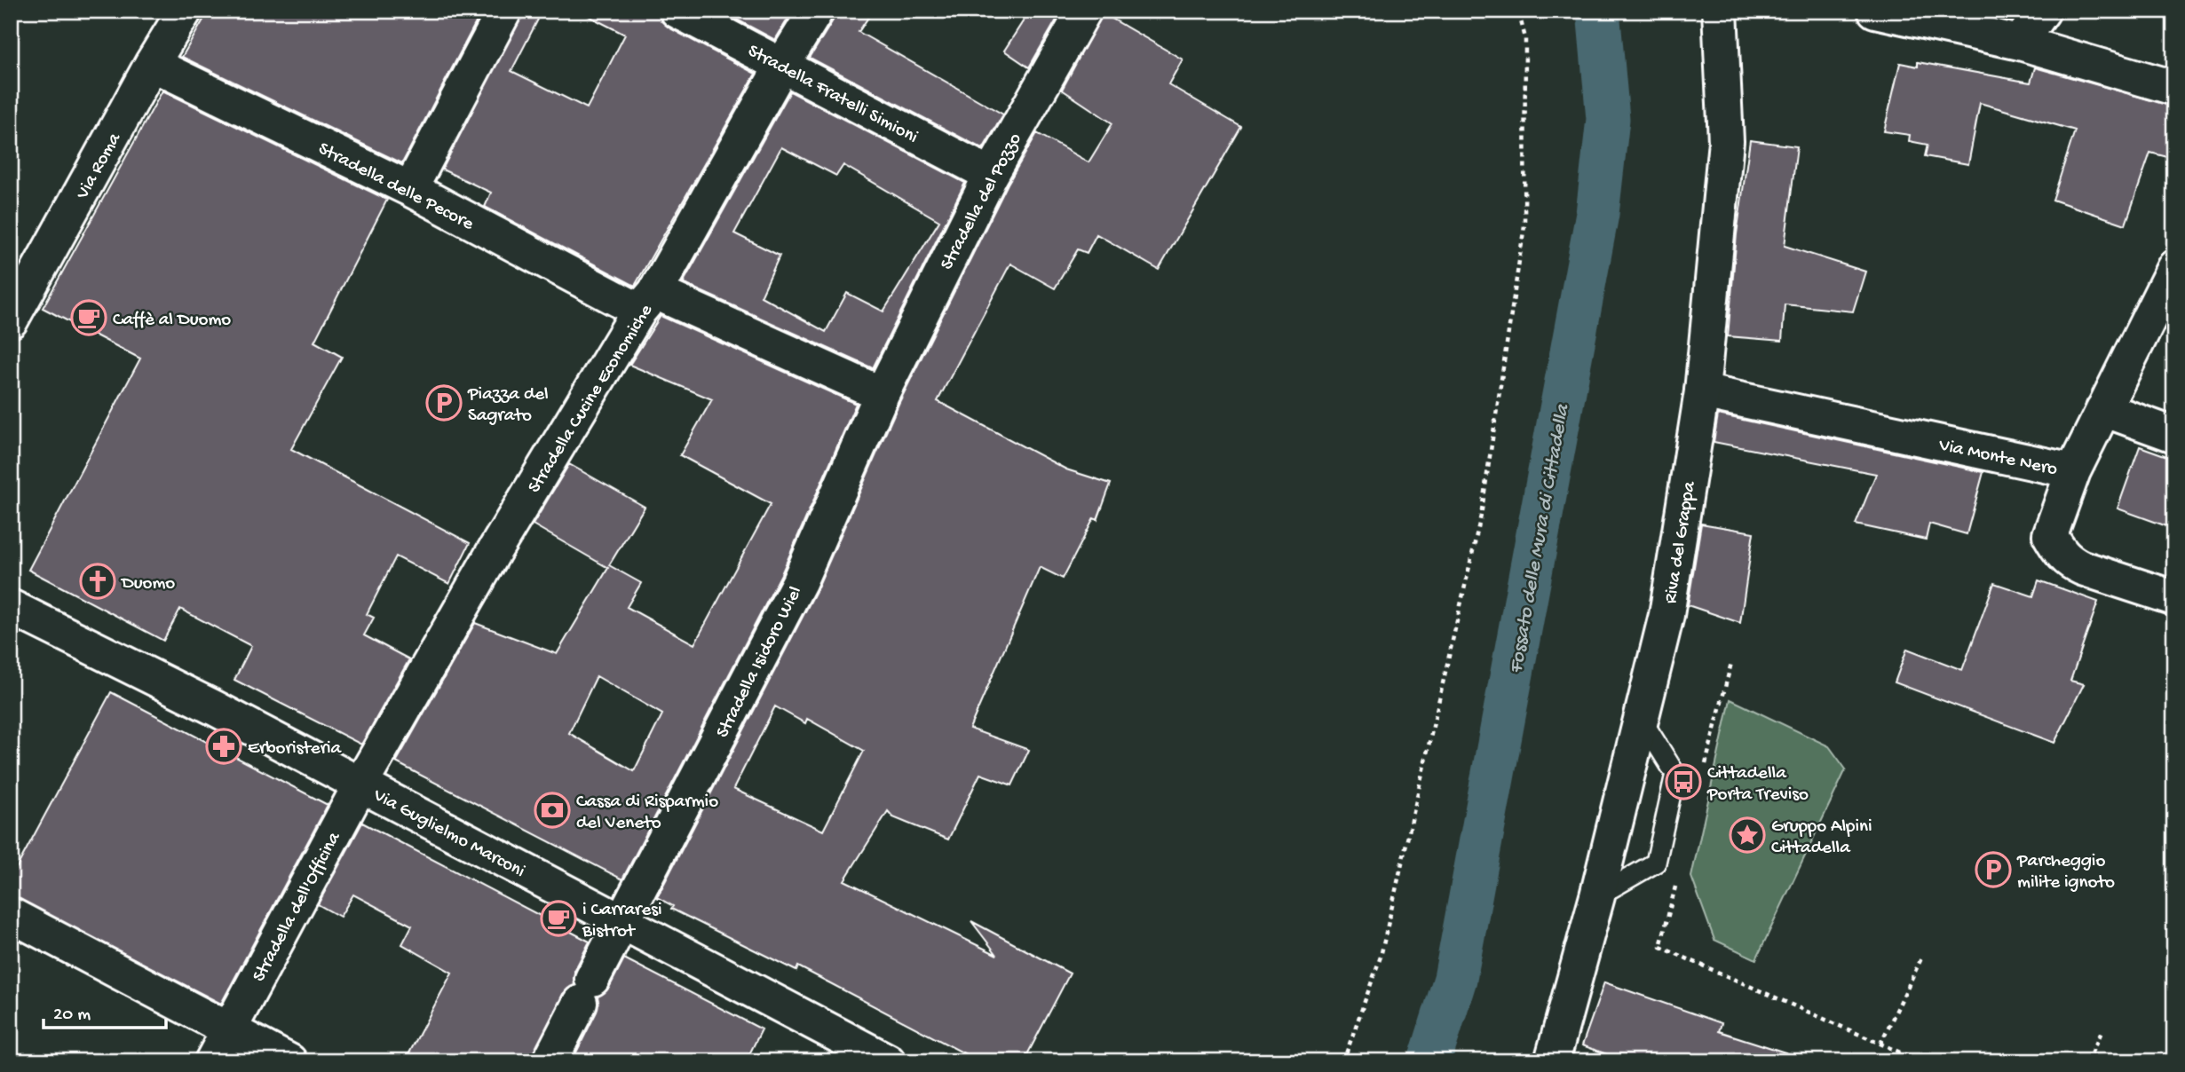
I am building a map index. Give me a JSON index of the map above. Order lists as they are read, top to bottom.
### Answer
{
  "streets": {
    "street": [
      "Stradella Fratelli Simioni",
      "Via Roma",
      "Stradella delle Pecore",
      "Stradella del Pozzo",
      "Stradella Cucine Economiche",
      "Via Monte Nero",
      "Riva del Grappa",
      "Stradella Isidoro Wiel",
      "Via Guglielmo Marconi",
      "Stradella dell'Officina"
    ]
  },
  "crossings": [
    ["Stradella Fratelli Simioni", "Stradella del Pozzo"],
    ["Stradella Fratelli Simioni", "Stradella Cucine Economiche"],
    ["Via Roma", "Stradella delle Pecore"],
    ["Stradella delle Pecore", "Stradella del Pozzo"],
    ["Stradella delle Pecore", "Stradella Cucine Economiche"],
    ["Stradella delle Pecore", "Stradella Isidoro Wiel"],
    ["Stradella del Pozzo", "Stradella Isidoro Wiel"],
    ["Stradella Cucine Economiche", "Via Guglielmo Marconi"],
    ["Stradella Cucine Economiche", "Stradella dell'Officina"],
    ["Via Monte Nero", "Riva del Grappa"],
    ["Stradella Isidoro Wiel", "Via Guglielmo Marconi"],
    ["Via Guglielmo Marconi", "Stradella dell'Officina"]
  ],
  "water": ["Fossato delle Mura di Cittadella"],
  "places": {
    "cafe": ["Caffè al Duomo", "i Carraresi Bistrot"],
    "parking": ["Piazza del Sagrato", "Parcheggio milite ignoto"],
    "church": ["Duomo"],
    "pharmacy": ["Erboristeria"],
    "bus stop": ["Cittadella Porta Treviso"],
    "bank": ["Cassa di Risparmio del Veneto"],
    "place": ["Gruppo Alpini Cittadella"]
  },
  "scale_bar": "20 m"
}
